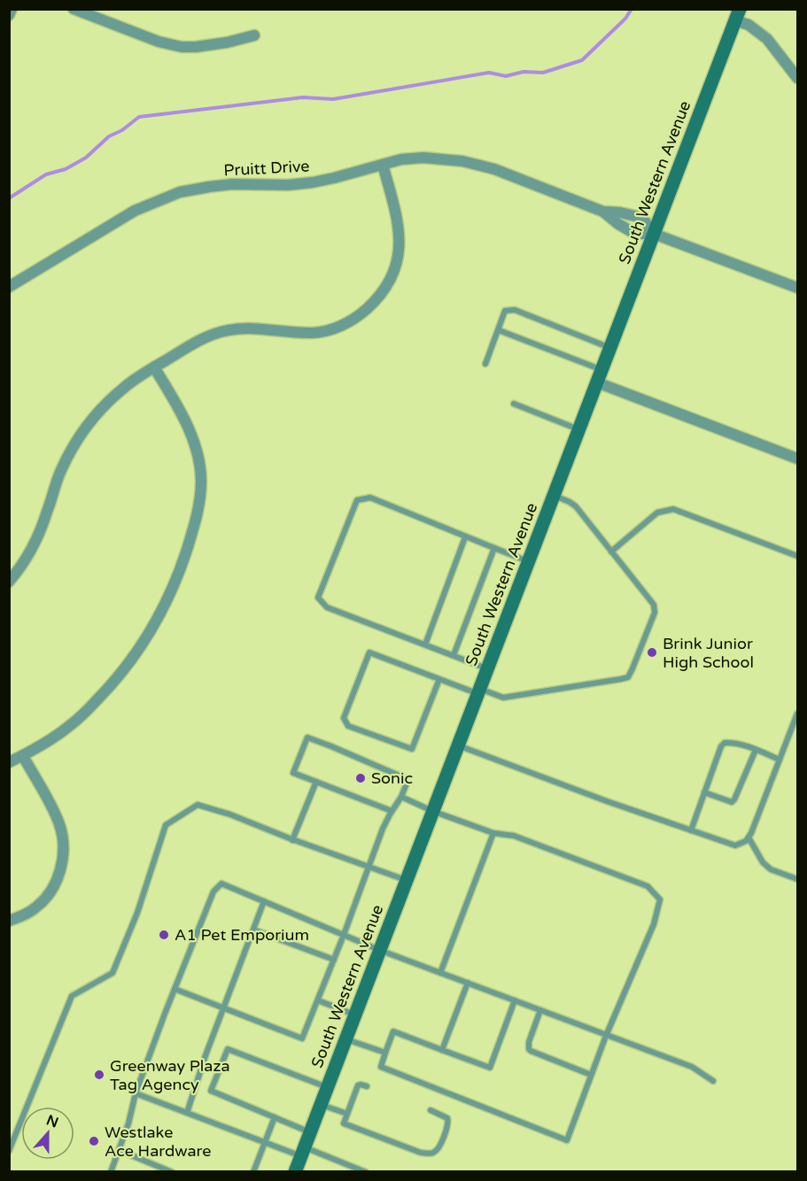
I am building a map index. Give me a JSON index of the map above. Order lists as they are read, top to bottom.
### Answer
{
  "streets": {
    "main road": ["South Western Avenue"],
    "street": ["Pruitt Drive"]
  },
  "crossings": [
    ["Pruitt Drive", "South Western Avenue"]
  ],
  "places": [
    "Brink Junior High School",
    "Sonic",
    "A1 Pet Emporium",
    "Greenway Plaza Tag Agency",
    "Westlake Ace Hardware"
  ],
  "north": "top"
}
